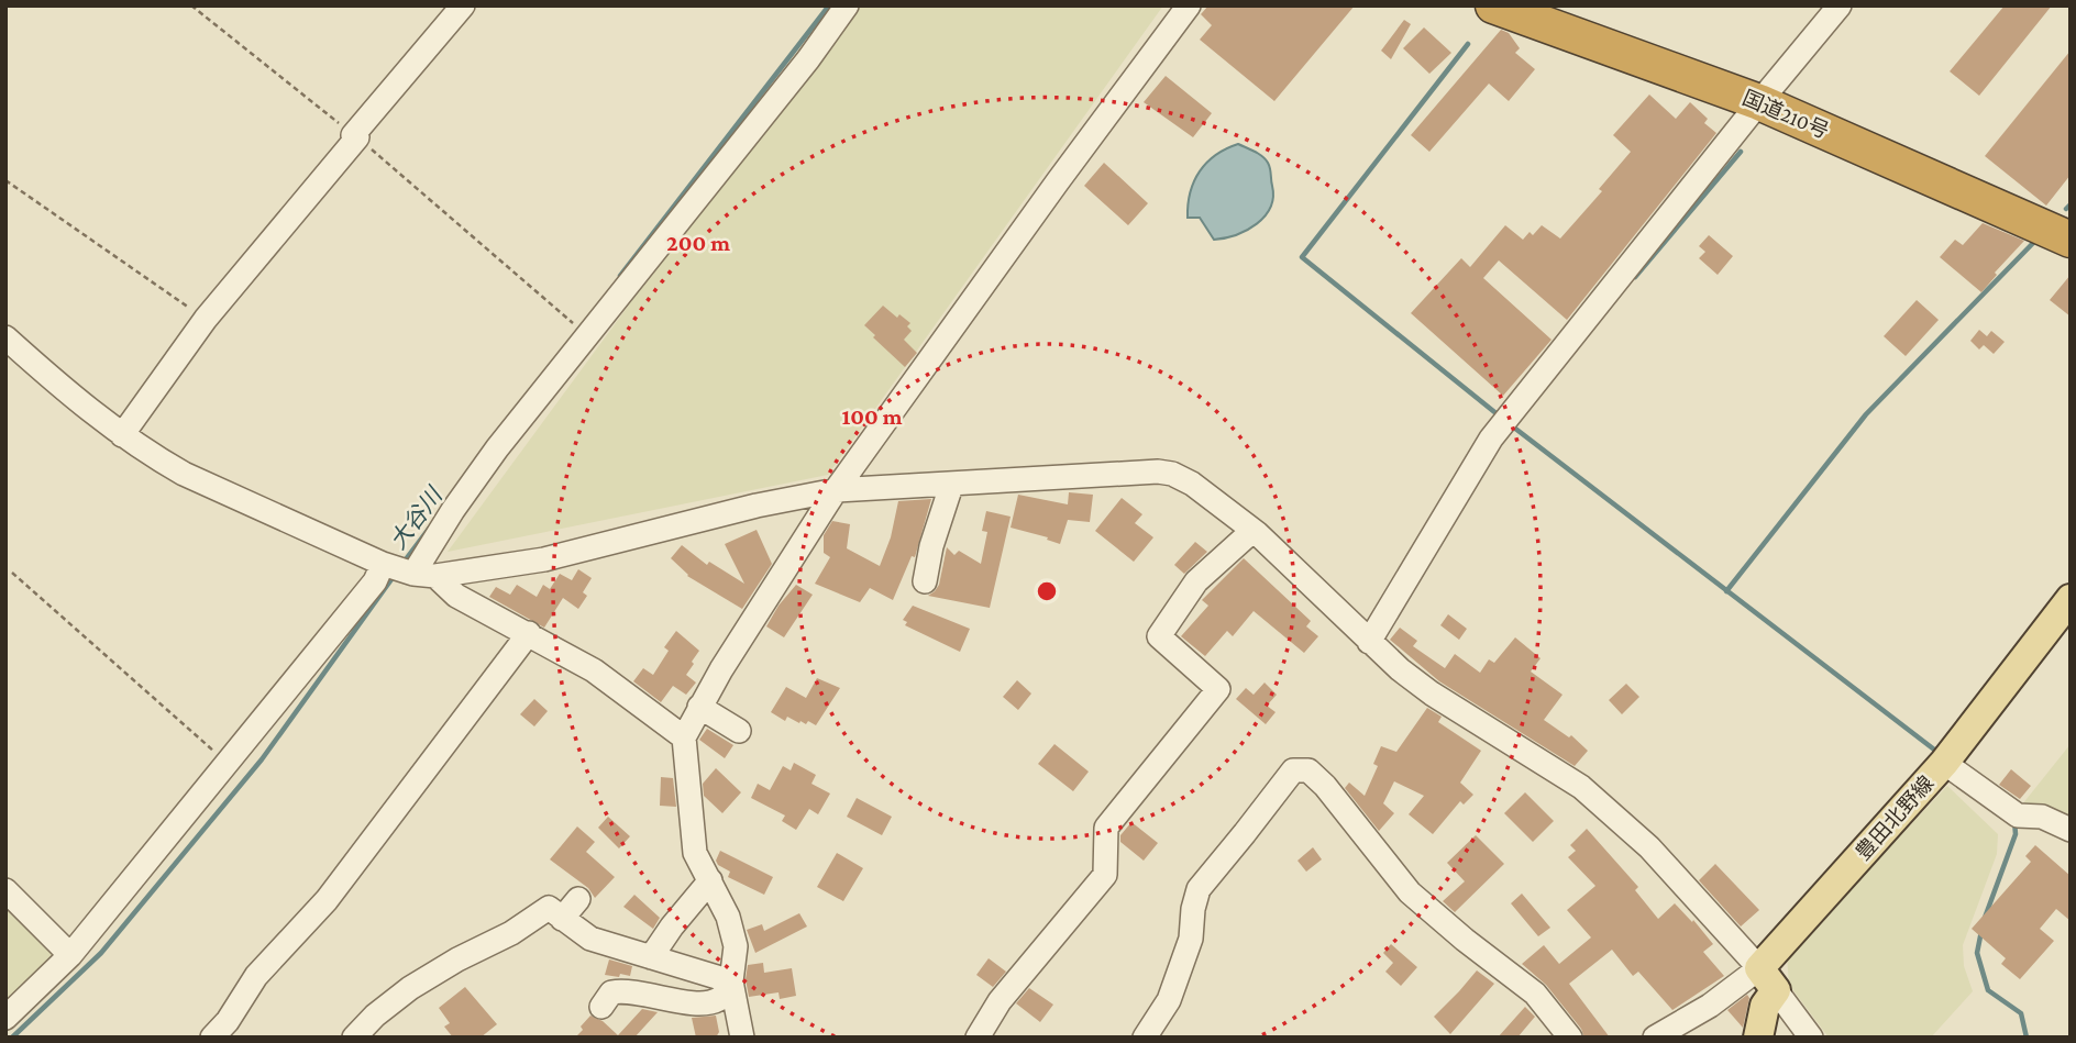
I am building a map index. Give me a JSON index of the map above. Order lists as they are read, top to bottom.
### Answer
{
  "streets": {
    "highway": ["国道210号"],
    "main road": ["豊田北野線"]
  },
  "water": ["大谷川"],
  "rings": ["200 m", "100 m"]
}
